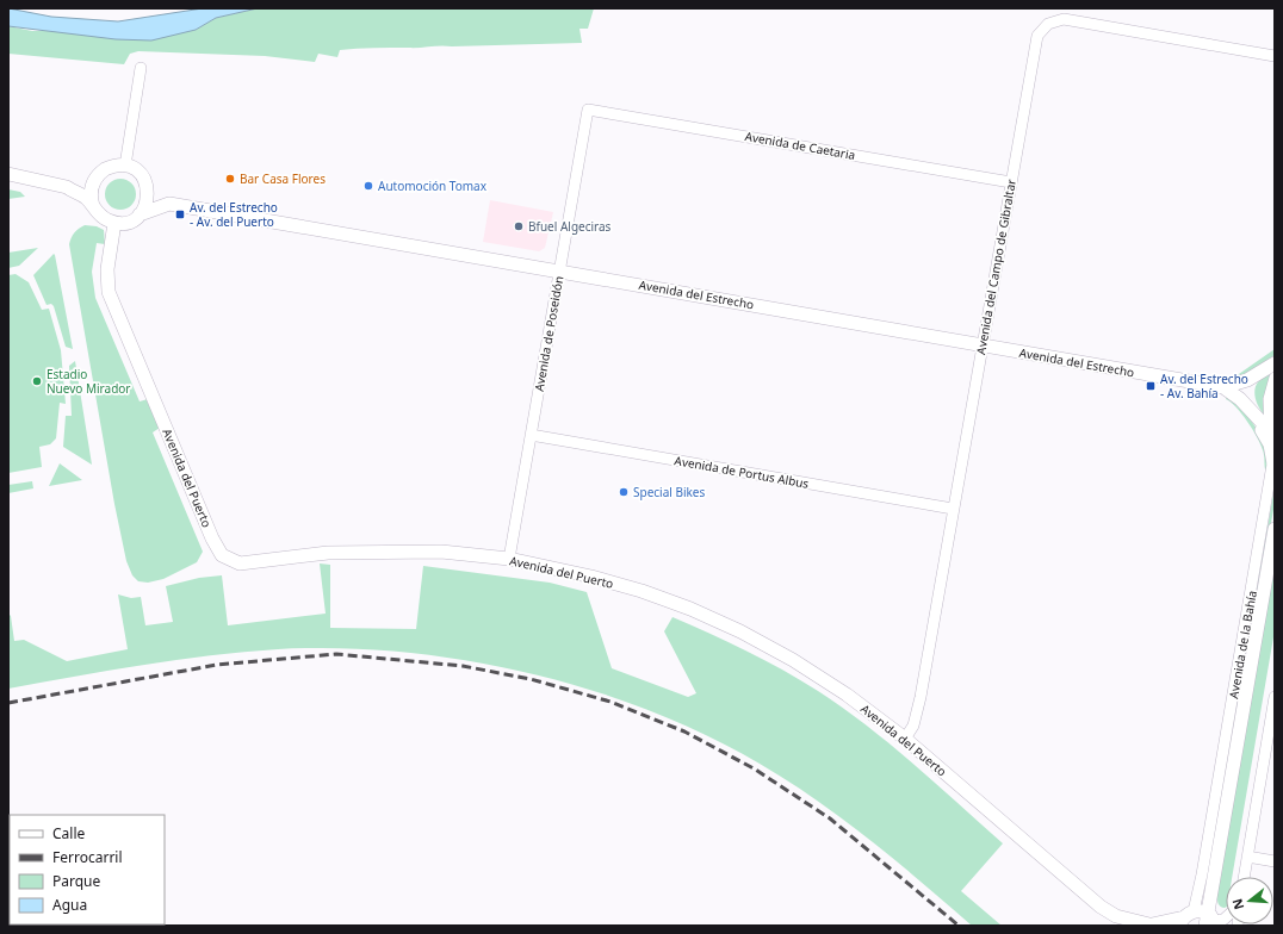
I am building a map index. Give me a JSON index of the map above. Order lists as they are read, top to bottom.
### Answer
{
  "streets": {
    "street": [
      "Avenida de Caetaria",
      "Avenida del Campo de Gibraltar",
      "Avenida del Estrecho",
      "Avenida de Poseidón",
      "Avenida de Portus Albus",
      "Avenida del Puerto",
      "Avenida de la Bahía"
    ]
  },
  "crossings": [
    ["Avenida de Caetaria", "Avenida del Campo de Gibraltar"],
    ["Avenida de Caetaria", "Avenida de Poseidón"],
    ["Avenida del Campo de Gibraltar", "Avenida del Estrecho"],
    ["Avenida del Campo de Gibraltar", "Avenida de Portus Albus"],
    ["Avenida del Campo de Gibraltar", "Avenida del Puerto"],
    ["Avenida del Estrecho", "Avenida de Poseidón"],
    ["Avenida del Estrecho", "Avenida del Puerto"],
    ["Avenida de Poseidón", "Avenida de Portus Albus"],
    ["Avenida de Poseidón", "Avenida del Puerto"]
  ],
  "places": {
    "other": [
      "Bar Casa Flores",
      "Automoción Tomax",
      "Bfuel Algeciras",
      "Estadio Nuevo Mirador",
      "Special Bikes"
    ],
    "transit": ["Av. del Estrecho - Av. del Puerto", "Av. del Estrecho - Av. Bahía"]
  },
  "legend": [
    "Calle",
    "Ferrocarril",
    "Parque",
    "Agua"
  ],
  "north": "left"
}
